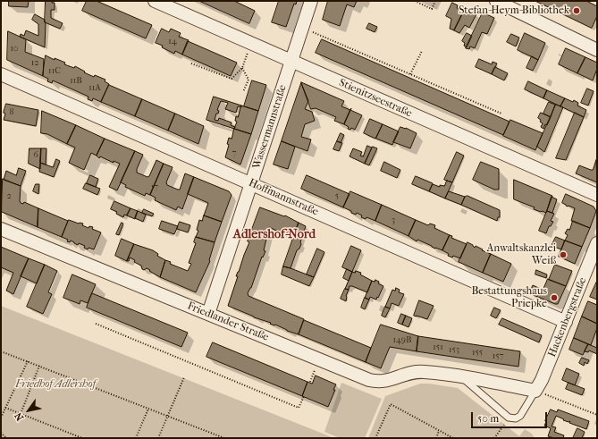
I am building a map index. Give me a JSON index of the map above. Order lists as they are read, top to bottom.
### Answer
{
  "streets": {
    "street": [
      "Stienitzseestraße",
      "Wassermannstraße",
      "Hoffmannstraße",
      "Hackenbergstraße",
      "Friedlander Straße"
    ]
  },
  "crossings": [
    ["Stienitzseestraße", "Wassermannstraße"],
    ["Wassermannstraße", "Hoffmannstraße"],
    ["Wassermannstraße", "Friedlander Straße"],
    ["Hoffmannstraße", "Hackenbergstraße"],
    ["Hackenbergstraße", "Friedlander Straße"]
  ],
  "districts": ["Adlershof-Nord"],
  "parks": ["Friedhof Adlershof"],
  "places": ["Stefan-Heym-Bibliothek", "Anwaltskanzlei Weiß", "Bestattungshaus Priepke"],
  "house_numbers": [
    "14",
    "10",
    "12",
    "11C",
    "11B",
    "11A",
    "8",
    "7",
    "6",
    "17",
    "2",
    "5",
    "3",
    "149B",
    "151",
    "153",
    "155",
    "157"
  ],
  "scale_bar": "50 m",
  "north": "bottom left"
}
